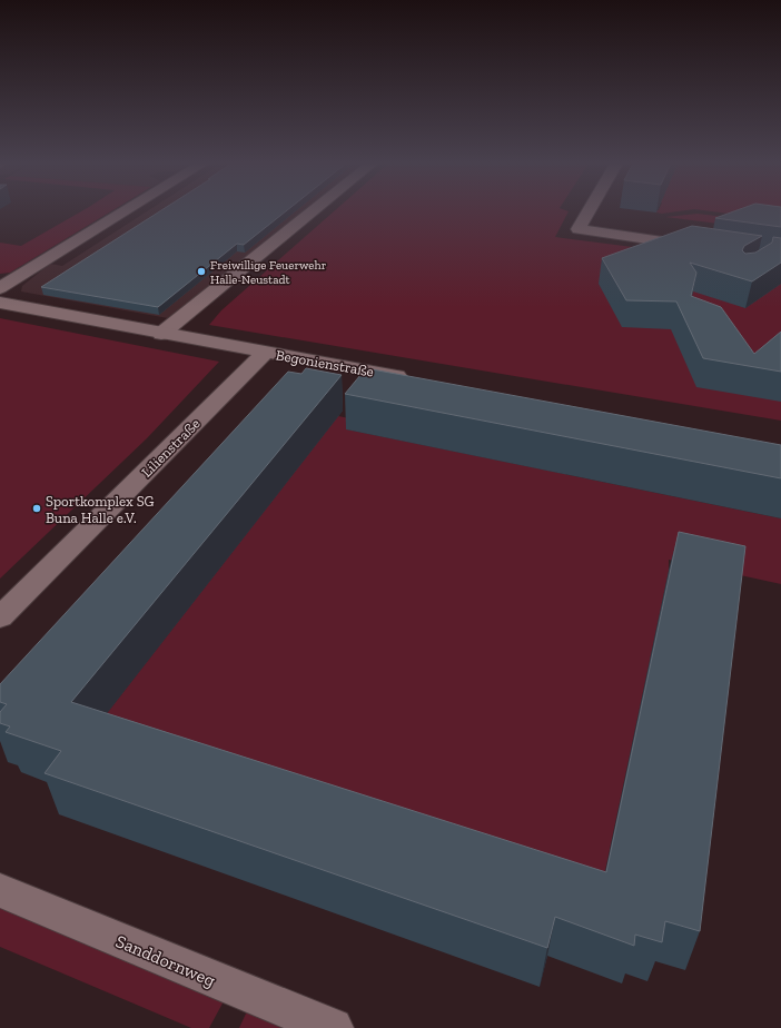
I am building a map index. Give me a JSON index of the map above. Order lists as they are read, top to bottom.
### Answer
{
  "streets": {
    "street": ["Begonienstraße", "Lilienstraße", "Sanddornweg"]
  },
  "crossings": [
    ["Begonienstraße", "Lilienstraße"]
  ],
  "places": ["Freiwillige Feuerwehr Halle-Neustadt", "Sportkomplex SG Buna Halle e.V."]
}
